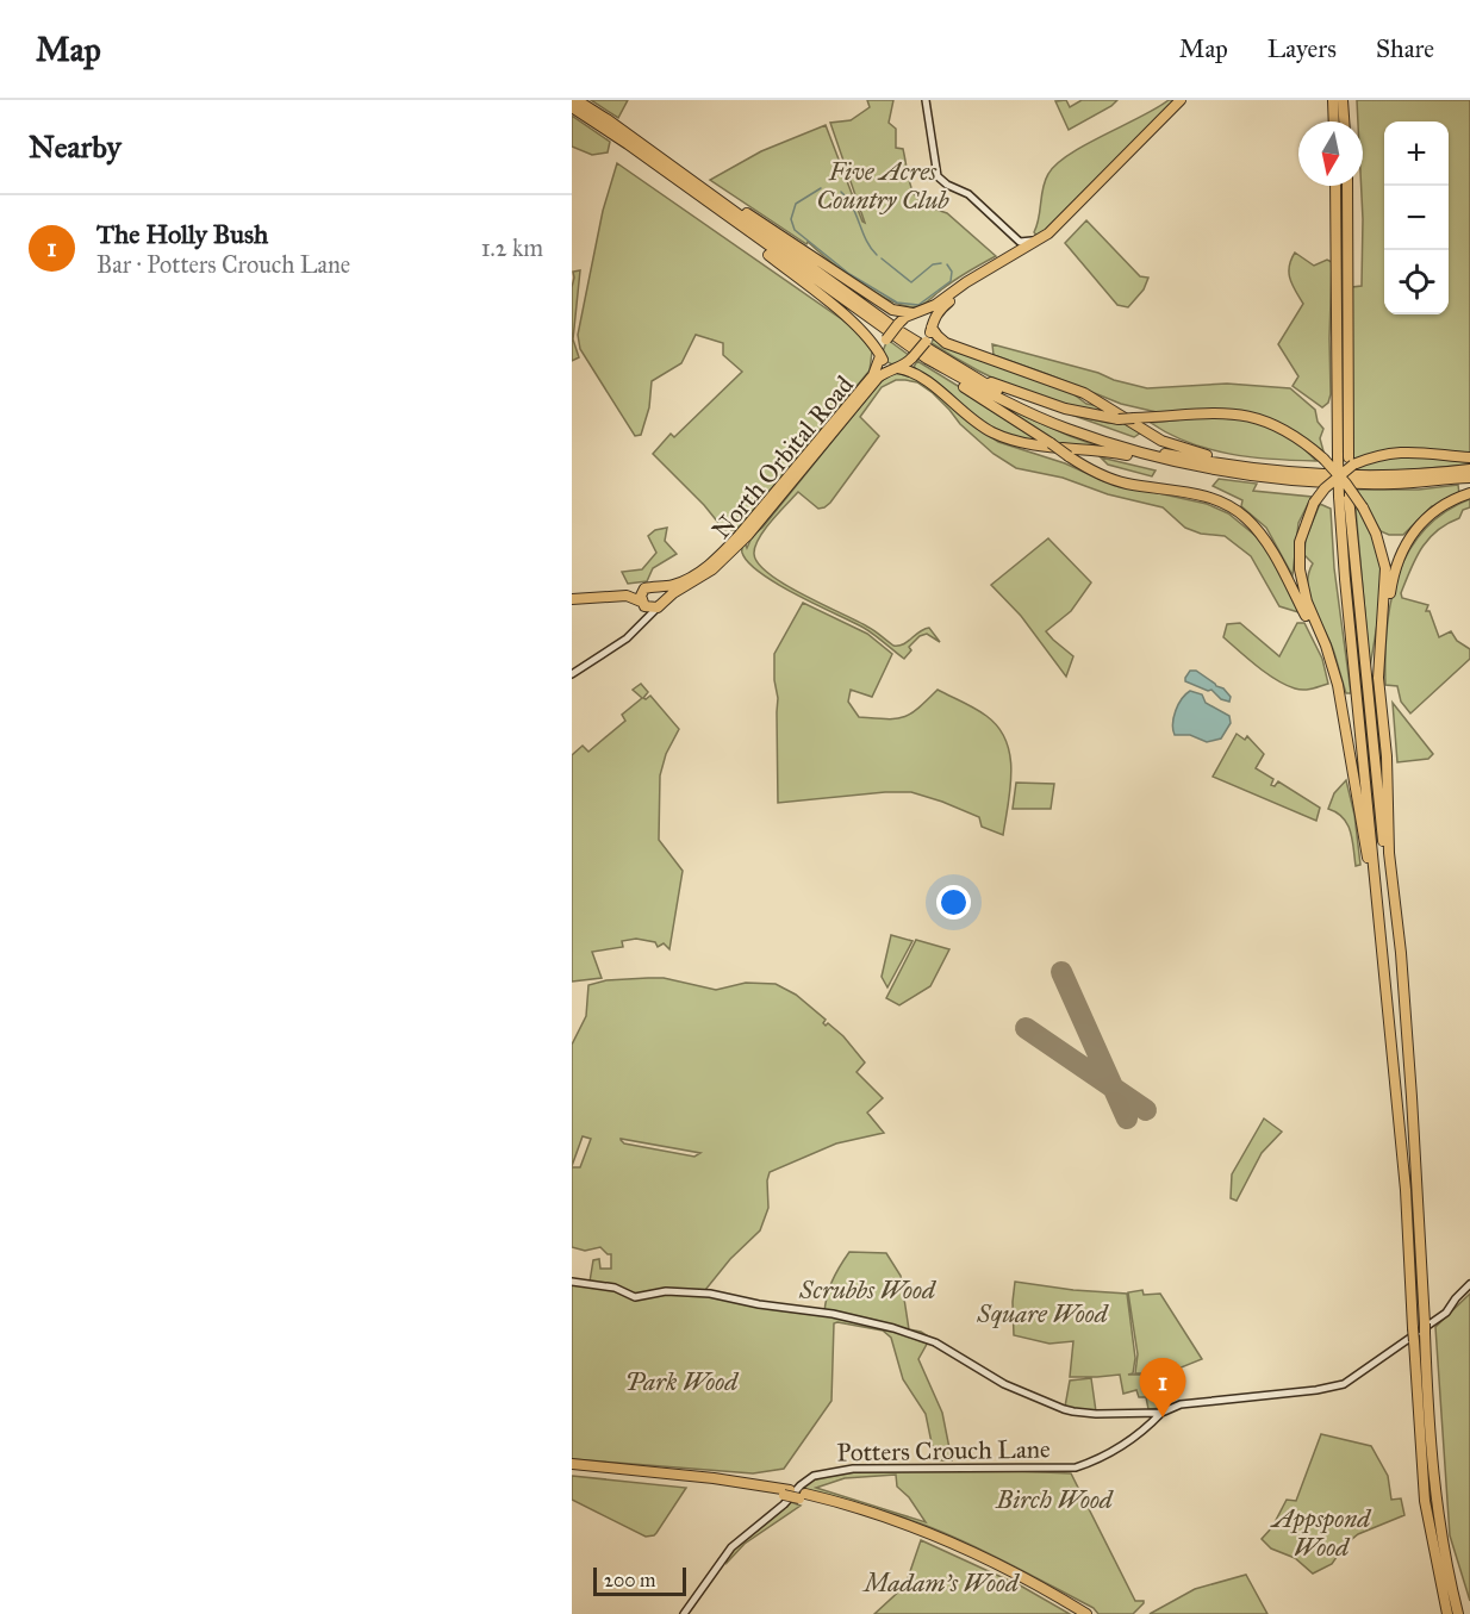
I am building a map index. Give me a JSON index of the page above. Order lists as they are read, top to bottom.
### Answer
{
  "streets": {
    "highway": ["North Orbital Road"],
    "street": ["Potters Crouch Lane"]
  },
  "parks": [
    "Five Acres Country Club",
    "Scrubbs Wood",
    "Square Wood",
    "Park Wood",
    "Birch Wood",
    "Appspond Wood",
    "Madam's Wood"
  ],
  "scale_bar": "200 m",
  "north": "bottom",
  "page": {
    "header": "Map",
    "nav": ["Map", "Layers", "Share"],
    "heading": "Nearby",
    "map_buttons": ["+", "−"],
    "list": [
      {
        "mark": "1",
        "name": "The Holly Bush",
        "note": "Bar · Potters Crouch Lane",
        "value": "1.2 km"
      }
    ],
    "pins": "1",
    "scale": "200 m"
  }
}
